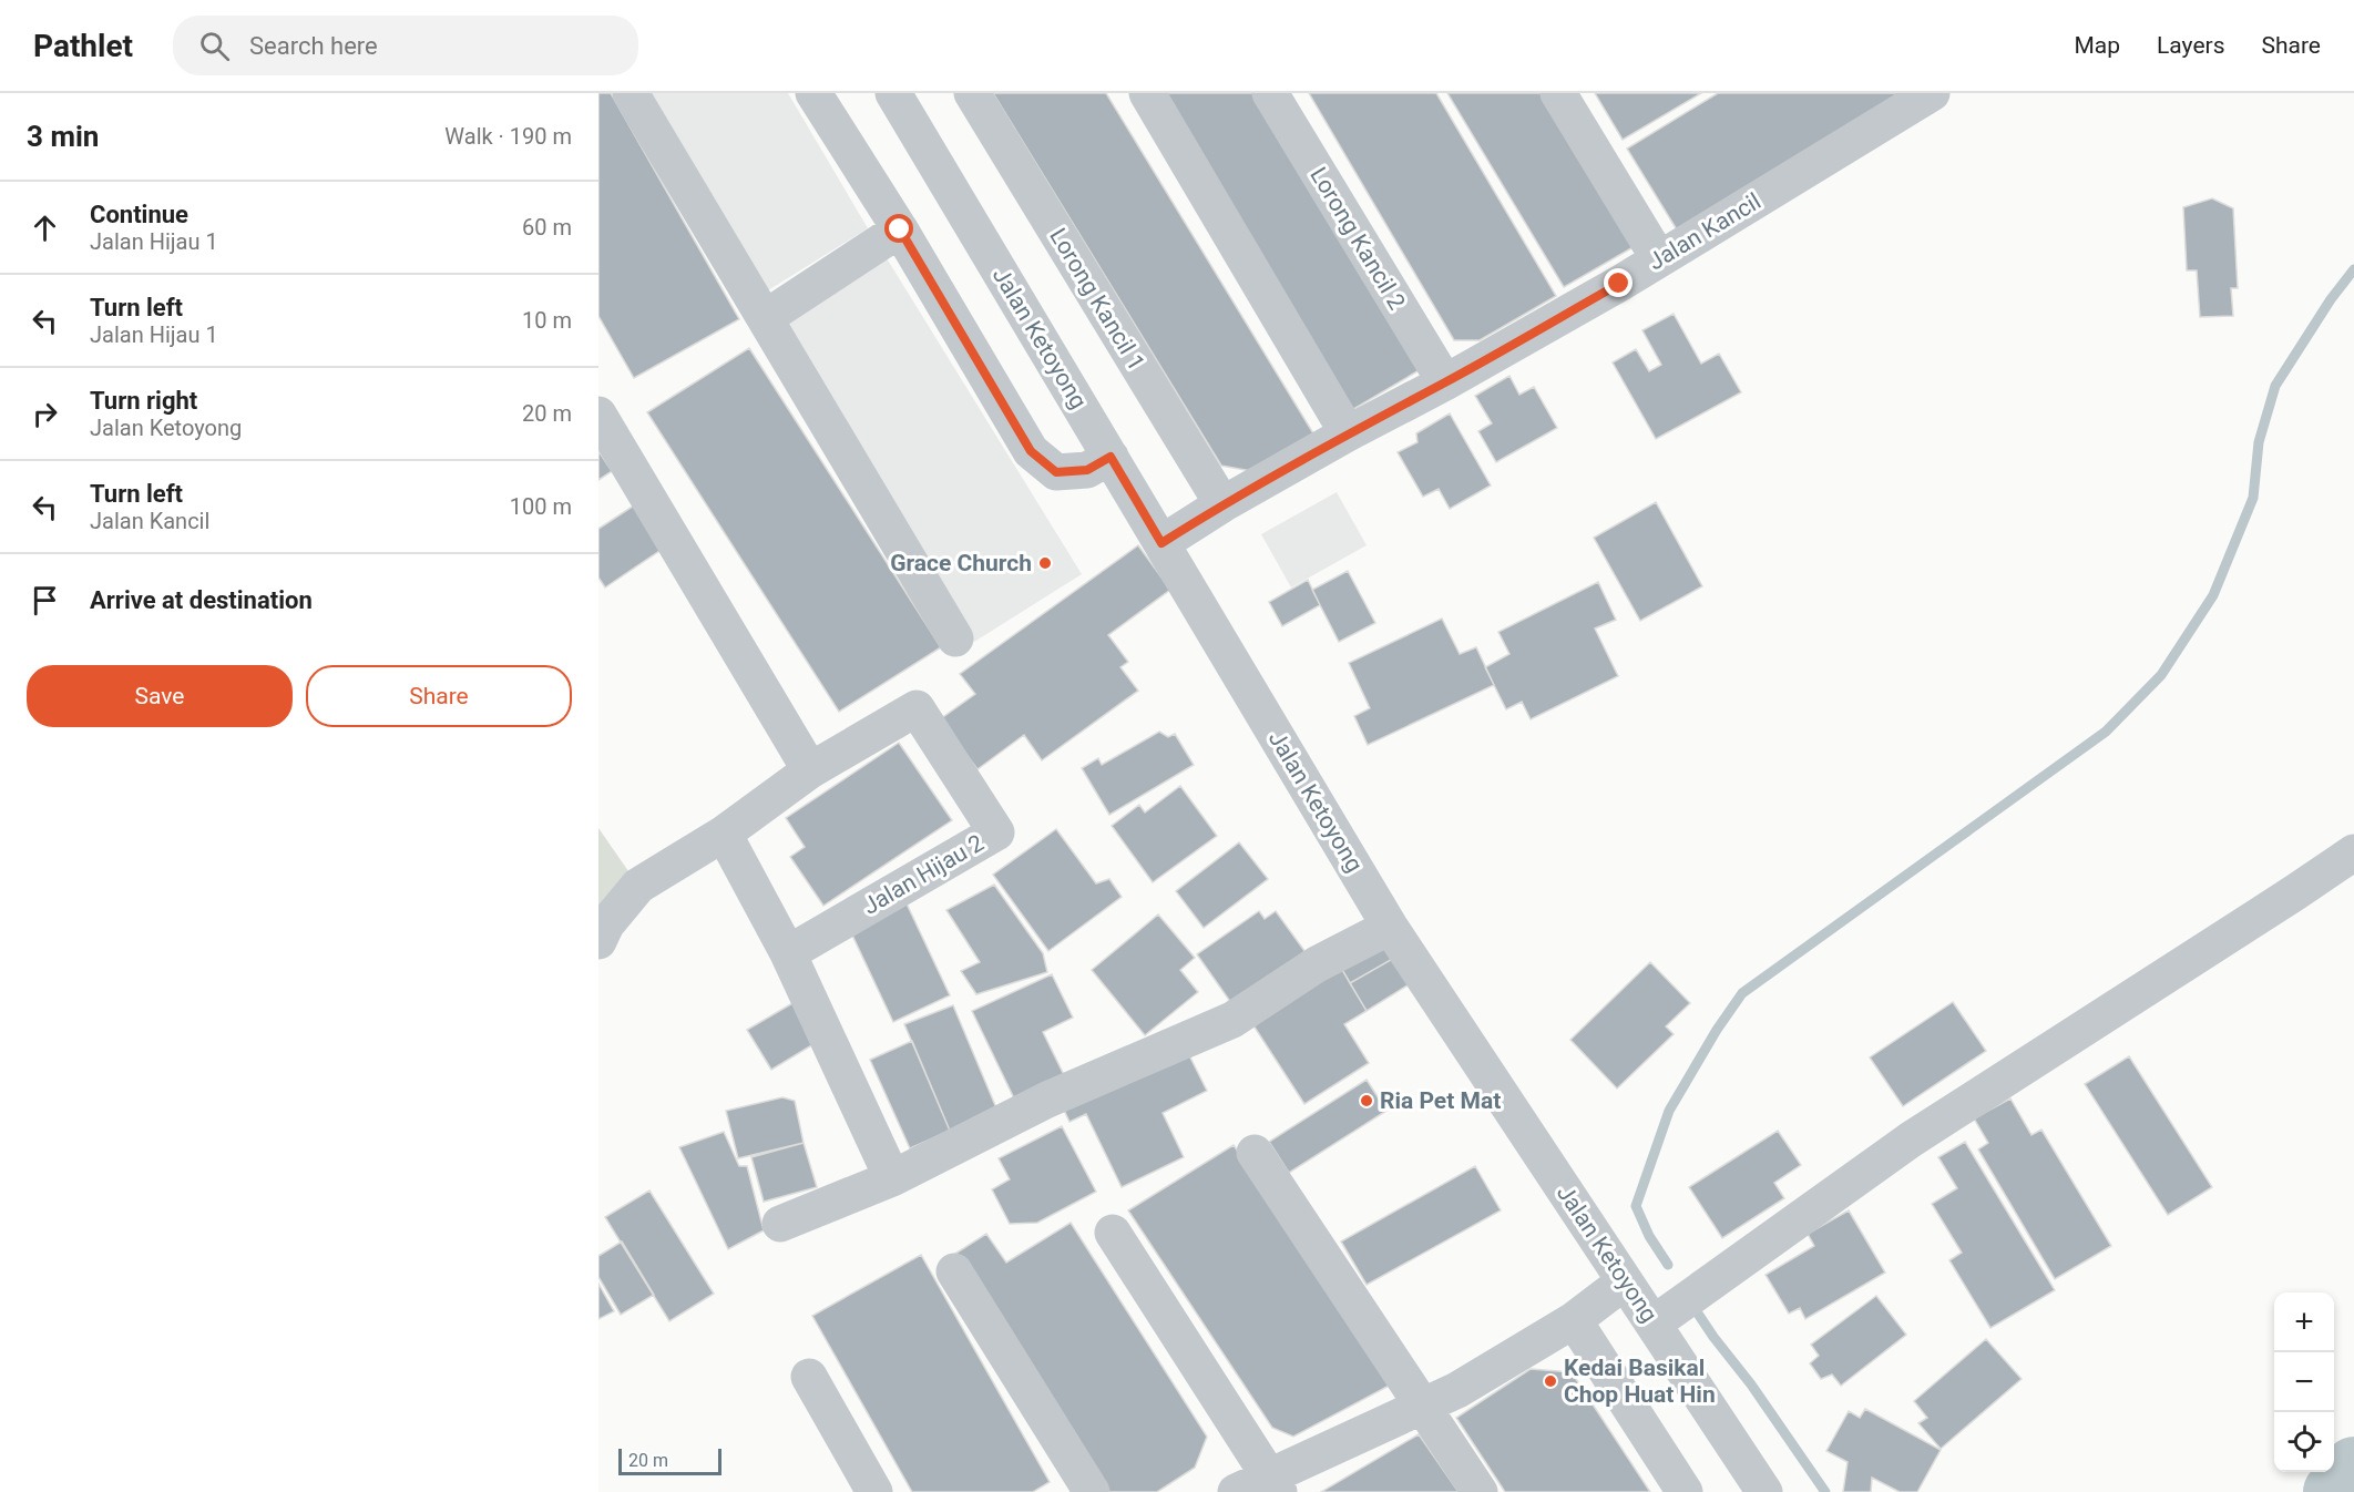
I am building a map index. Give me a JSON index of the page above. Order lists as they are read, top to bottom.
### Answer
{
  "streets": {
    "street": [
      "Jalan Kancil",
      "Lorong Kancil 2",
      "Lorong Kancil 1",
      "Jalan Ketoyong",
      "Jalan Hijau 2"
    ]
  },
  "crossings": [
    ["Jalan Kancil", "Lorong Kancil 2"],
    ["Jalan Kancil", "Lorong Kancil 1"],
    ["Jalan Kancil", "Jalan Ketoyong"]
  ],
  "places": ["Grace Church", "Ria Pet Mat", "Kedai Basikal Chop Huat Hin"],
  "scale_bar": "20 m",
  "page": {
    "header": "Pathlet",
    "search": "Search here",
    "nav": ["Map", "Layers", "Share"],
    "heading": ["3 min", "Walk · 190 m"],
    "list": [
      ["Continue", "Jalan Hijau 1", "60 m"],
      ["Turn left", "Jalan Hijau 1", "10 m"],
      ["Turn right", "Jalan Ketoyong", "20 m"],
      ["Turn left", "Jalan Kancil", "100 m"],
      "Arrive at destination"
    ],
    "buttons": ["Save", "Share"],
    "map_buttons": ["+", "−"],
    "scale": "20 m"
  }
}
